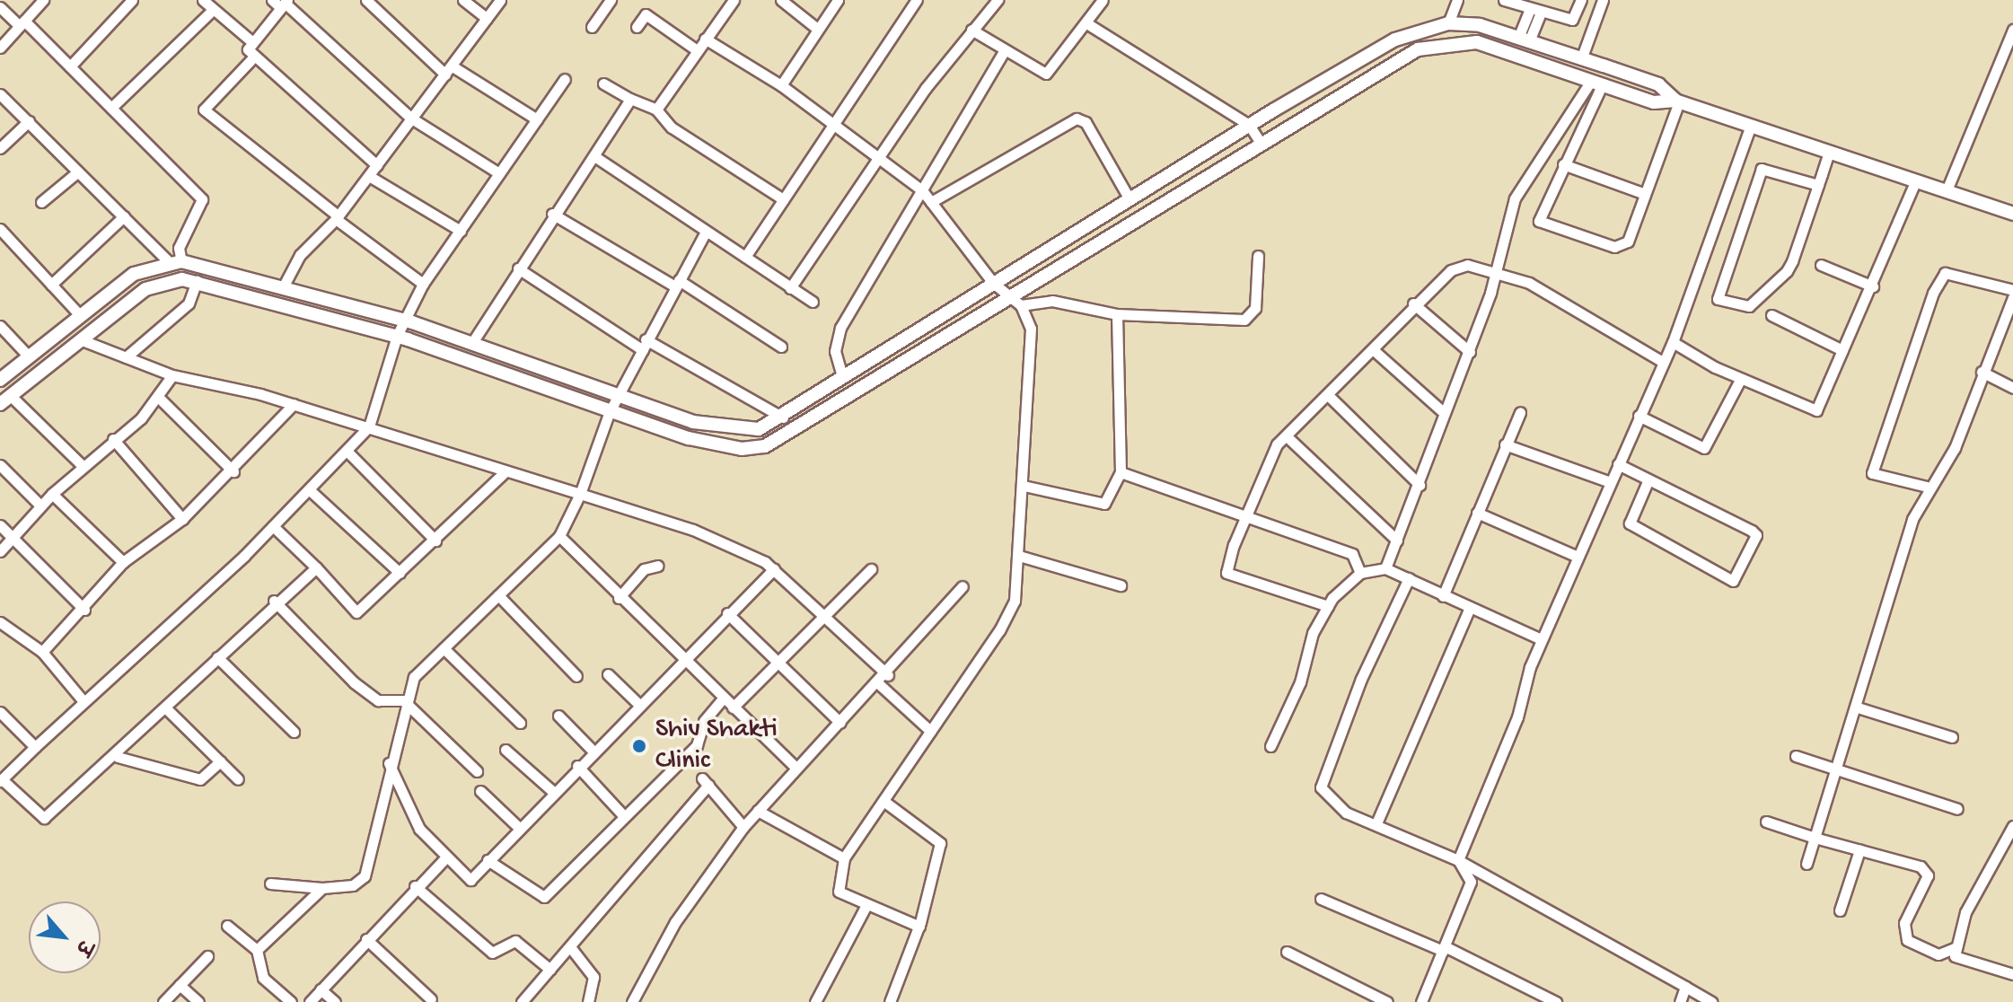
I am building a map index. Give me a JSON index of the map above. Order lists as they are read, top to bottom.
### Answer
{
  "places": ["Shiv Shakti Clinic"],
  "north": "bottom right"
}
